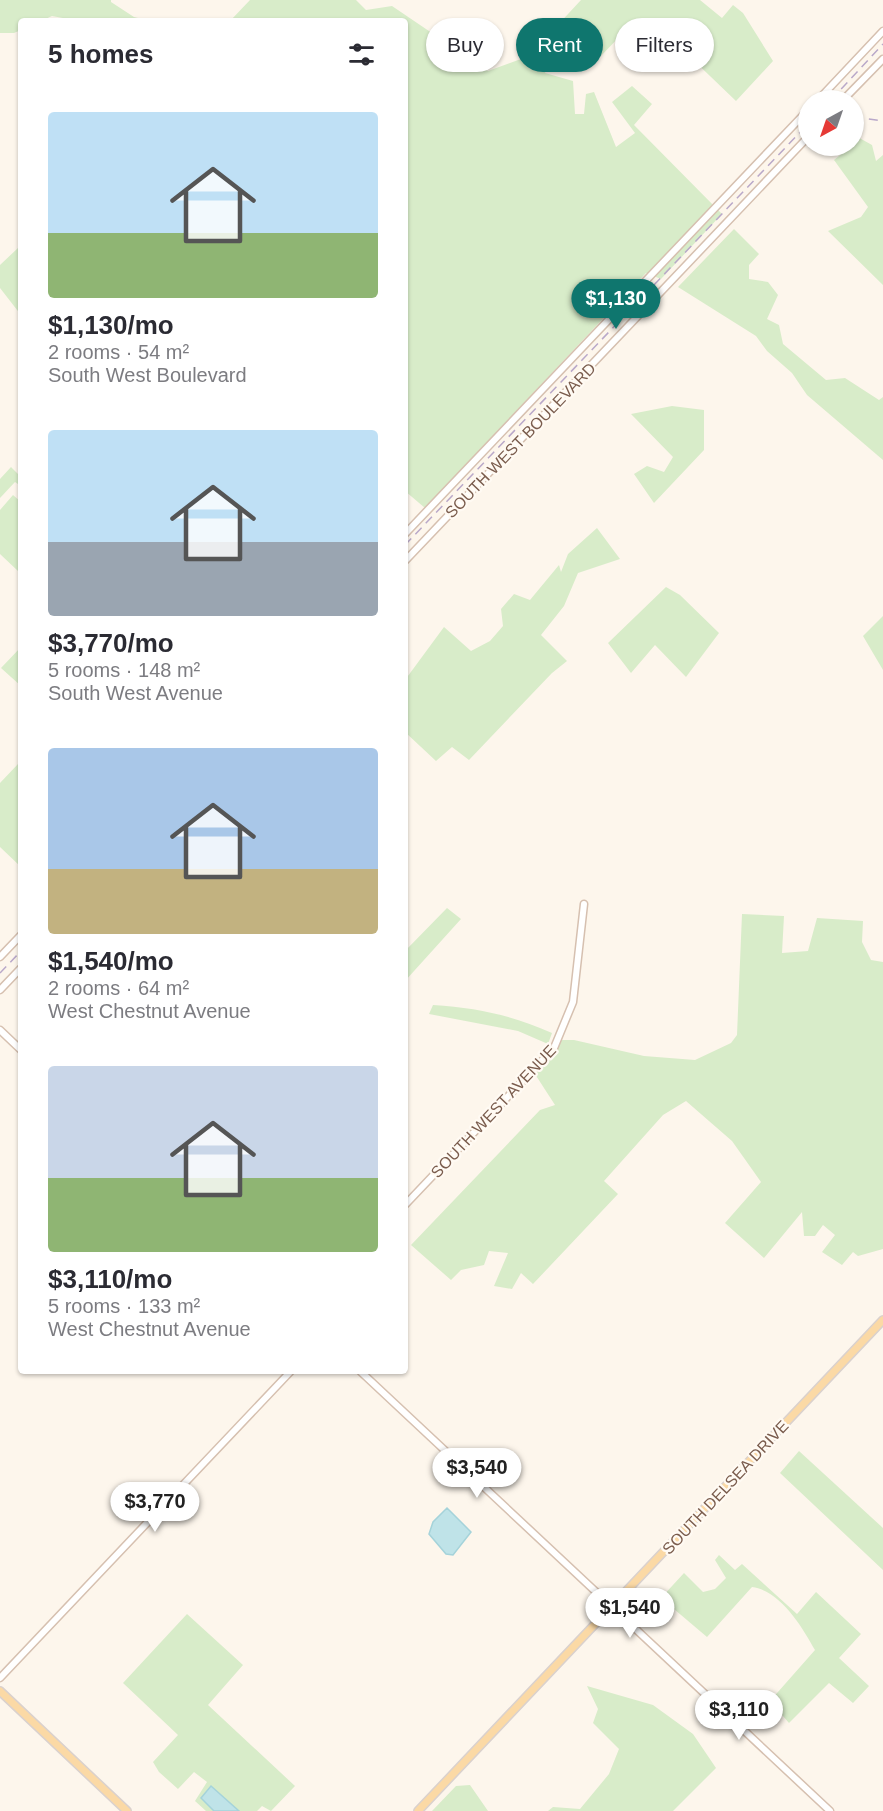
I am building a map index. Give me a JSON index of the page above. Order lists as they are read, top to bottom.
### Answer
{
  "streets": {
    "main road": ["SOUTH DELSEA DRIVE"],
    "street": ["SOUTH WEST BOULEVARD", "SOUTH WEST AVENUE"]
  },
  "north": "bottom left",
  "page": {
    "chip": ["Buy", "Rent", "Filters"],
    "heading": "5 homes",
    "list": [
      {
        "name": "$1,130/mo",
        "note": "2 rooms · 54 m² · South West Boulevard"
      },
      {
        "name": "$3,770/mo",
        "note": "5 rooms · 148 m² · South West Avenue"
      },
      {
        "name": "$1,540/mo",
        "note": "2 rooms · 64 m² · West Chestnut Avenue"
      },
      {
        "name": "$3,110/mo",
        "note": "5 rooms · 133 m² · West Chestnut Avenue"
      }
    ],
    "price": [
      "$1,130",
      "$3,540",
      "$3,770",
      "$1,540",
      "$3,110"
    ]
  }
}
